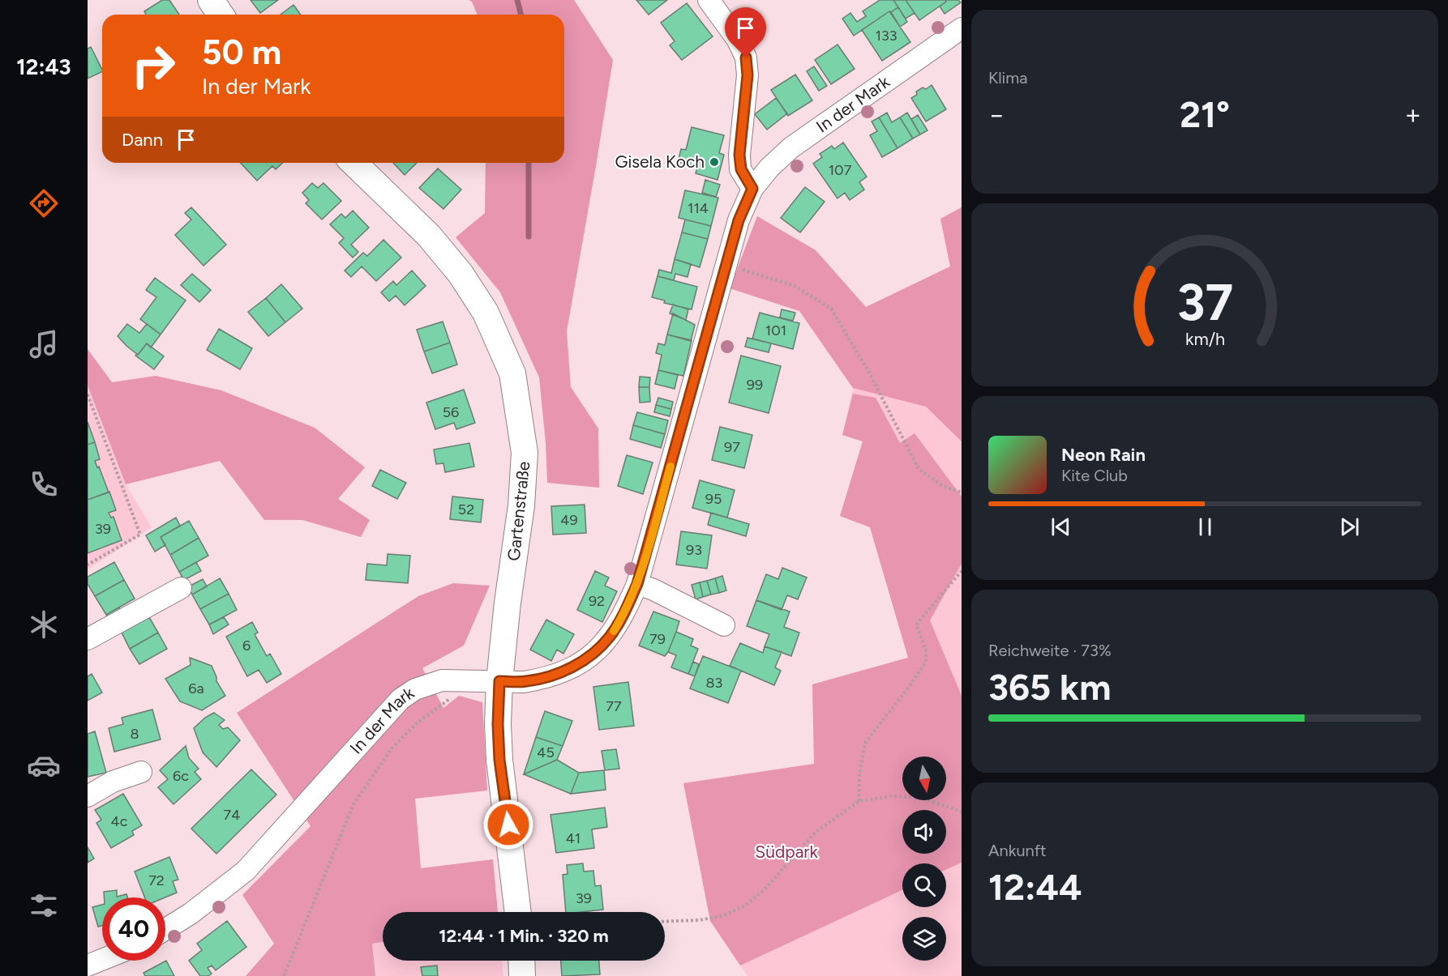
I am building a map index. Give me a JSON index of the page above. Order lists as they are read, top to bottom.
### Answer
{
  "streets": {
    "street": ["In der Mark", "Gartenstraße"]
  },
  "crossings": [
    ["In der Mark", "Gartenstraße"]
  ],
  "parks": ["Südpark"],
  "places": ["Gisela Koch"],
  "house_numbers": [
    "133",
    "107",
    "114",
    "101",
    "99",
    "56",
    "97",
    "95",
    "52",
    "49",
    "39",
    "93",
    "92",
    "79",
    "6",
    "83",
    "6a",
    "77",
    "8",
    "45",
    "6c",
    "74",
    "4c",
    "41",
    "72",
    "39"
  ],
  "north": "bottom",
  "page": {
    "tabs": "12:43",
    "tile": [
      "Klima",
      ["Reichweite · 73%", "365 km"],
      ["Ankunft", "12:44"]
    ],
    "turn": ["50 m", "In der Mark"],
    "heat": ["−", "21°", "+"],
    "then": "Dann",
    "song": ["Neon Rain", "Kite Club"],
    "limit": "40",
    "trip": "12:44 · 1 Min. · 320 m",
    "gauge": ["37", "km/h"]
  }
}
